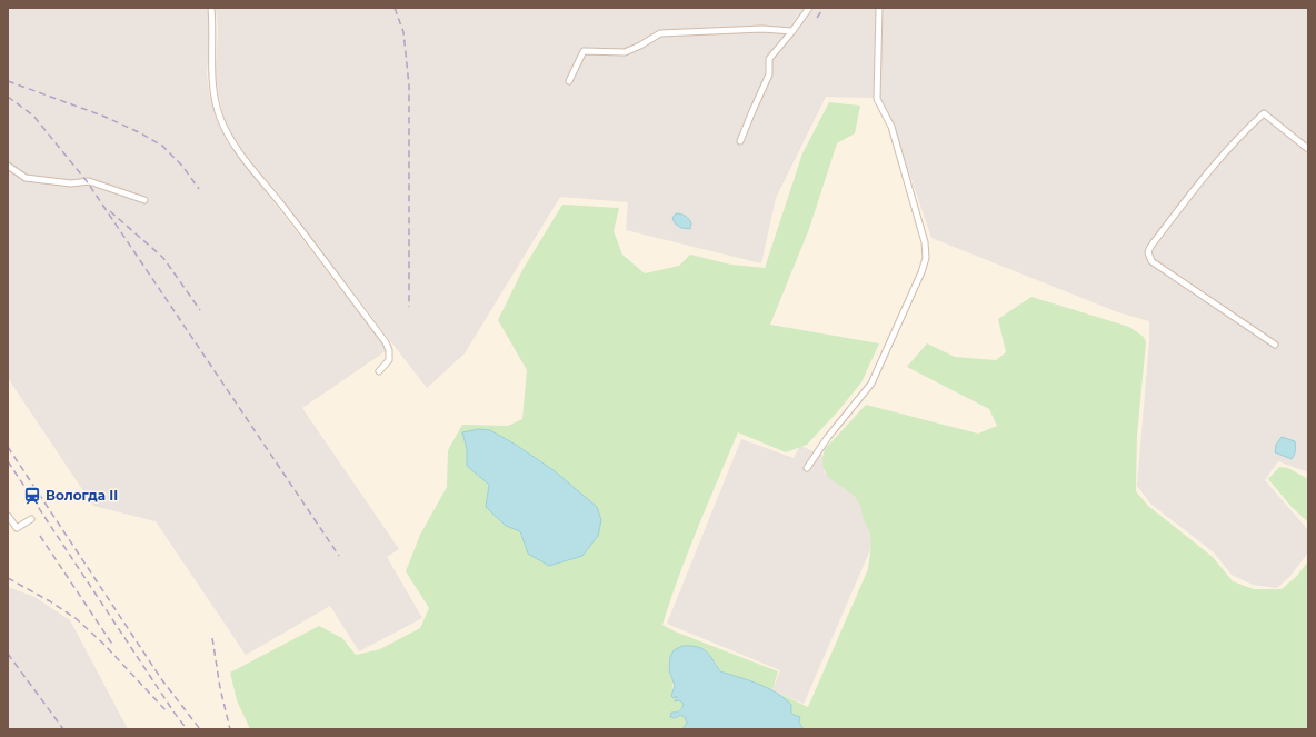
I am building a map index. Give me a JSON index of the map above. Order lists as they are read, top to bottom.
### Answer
{
  "places": {
    "station": ["Вологда II"]
  }
}
